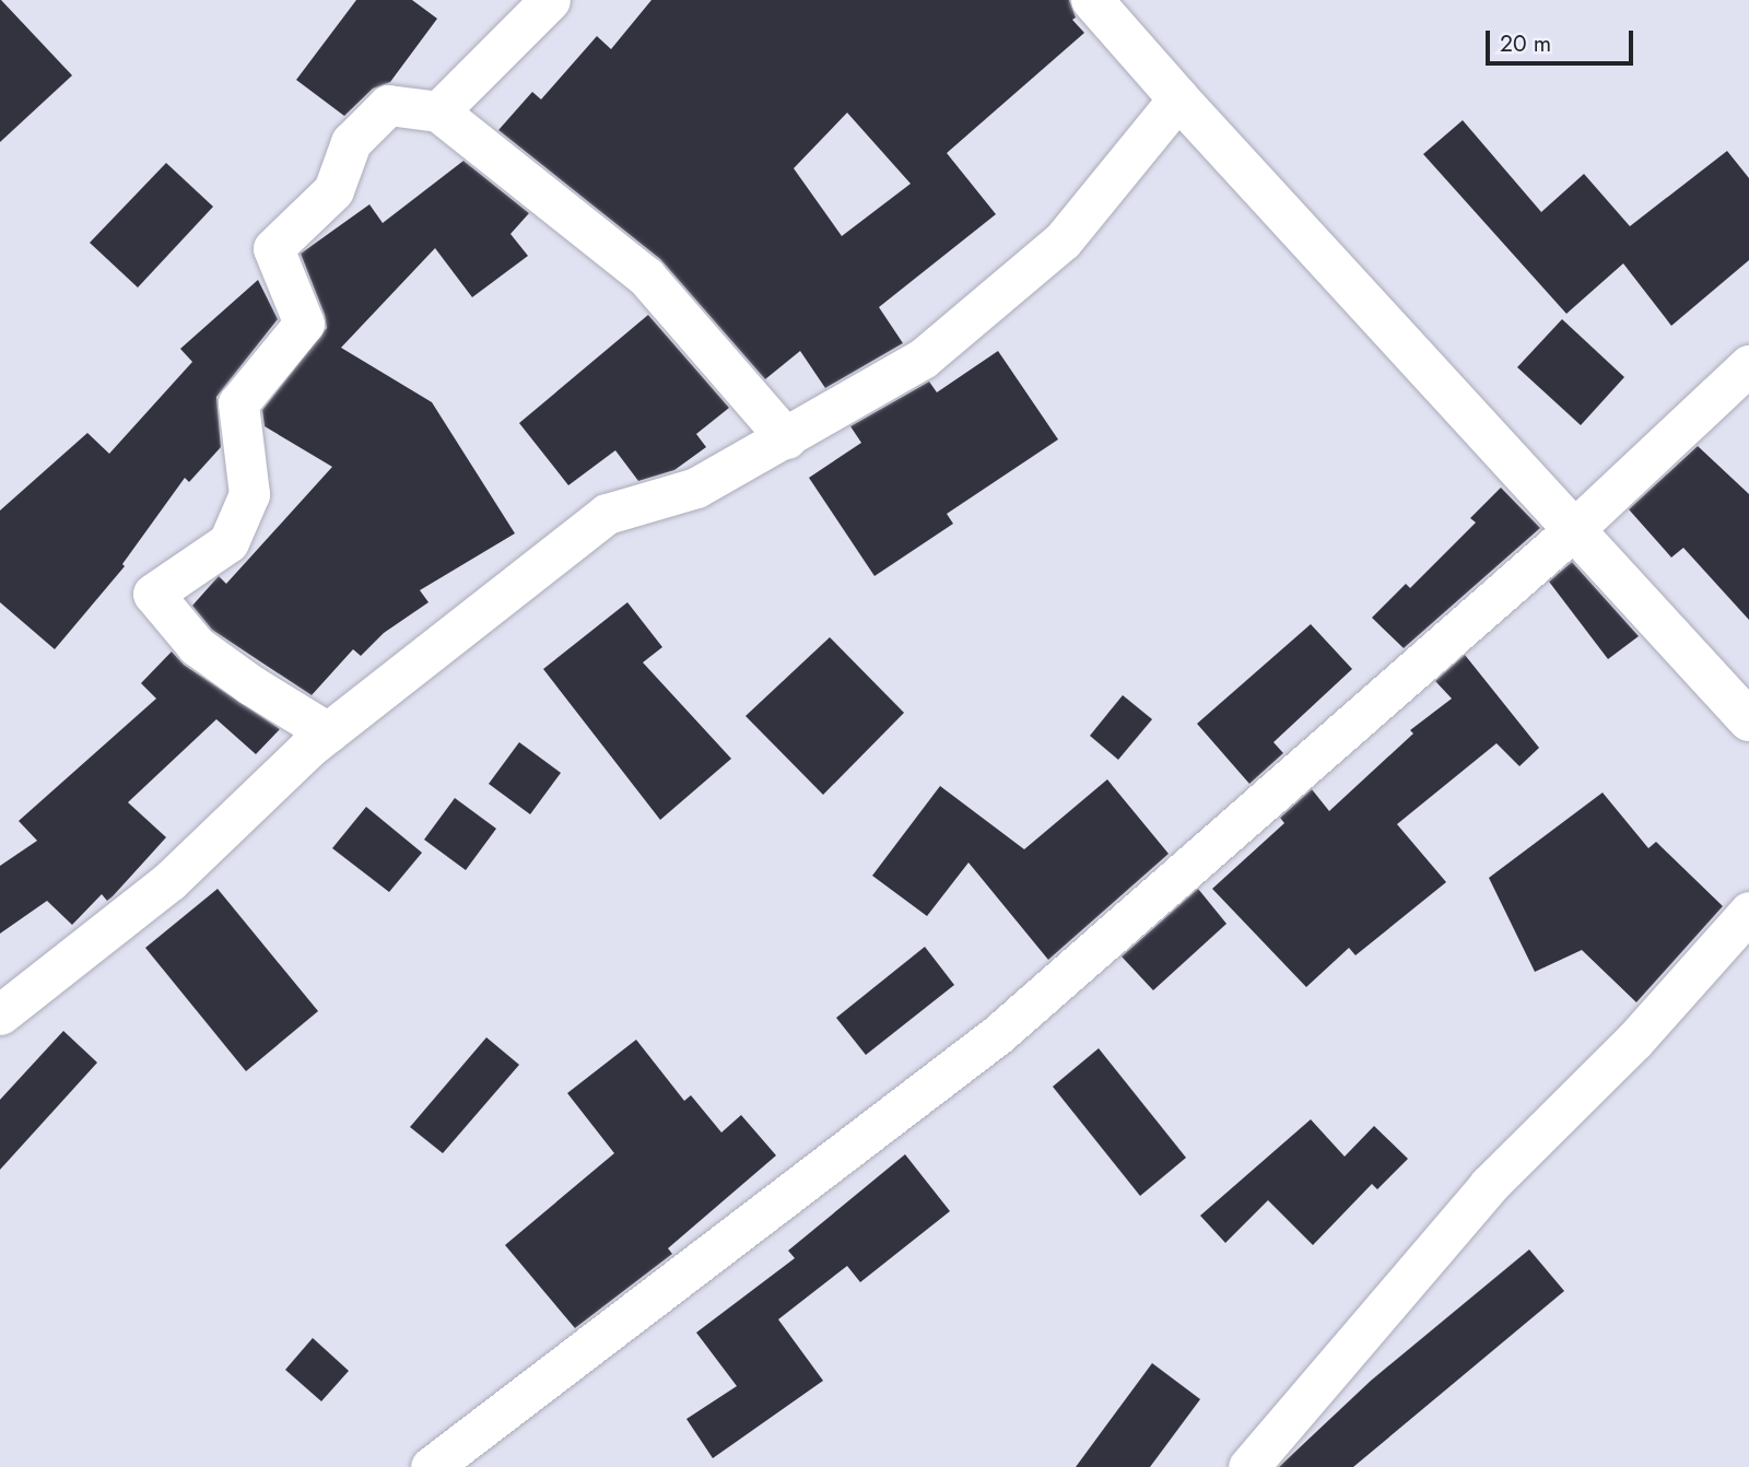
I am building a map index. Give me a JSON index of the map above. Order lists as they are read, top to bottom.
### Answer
{
  "scale_bar": "20 m"
}
